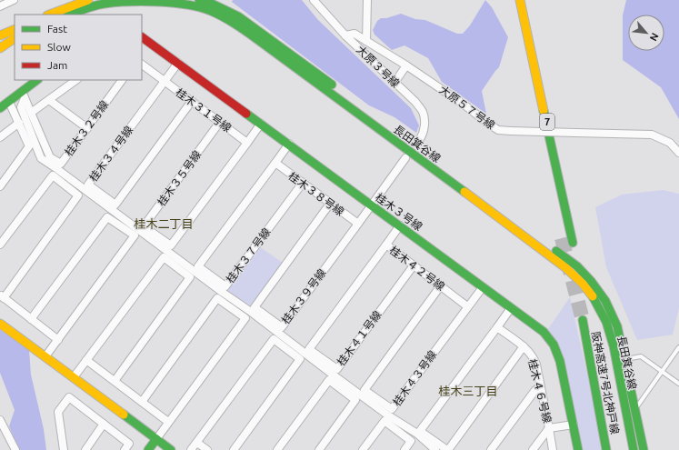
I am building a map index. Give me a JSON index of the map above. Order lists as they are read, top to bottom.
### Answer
{
  "streets": {
    "main road": [
      "7",
      "長田箕谷線",
      "桂木３号線",
      "阪神高速7号北神戸線"
    ],
    "street": [
      "大原３号線",
      "大原５７号線",
      "桂木３１号線",
      "桂木３２号線",
      "桂木３４号線",
      "桂木３５号線",
      "桂木３８号線",
      "桂木３７号線",
      "桂木４２号線",
      "桂木３９号線",
      "桂木４１号線",
      "桂木４３号線",
      "桂木４６号線"
    ]
  },
  "crossings": [
    ["大原３号線", "大原５７号線"],
    ["桂木３１号線", "桂木３４号線"],
    ["桂木３１号線", "桂木３５号線"],
    ["桂木３４号線", "桂木３号線"],
    ["桂木３８号線", "桂木３７号線"],
    ["桂木３８号線", "桂木３９号線"],
    ["桂木３号線", "桂木４２号線"],
    ["桂木３号線", "桂木４３号線"],
    ["桂木３号線", "桂木４６号線"],
    ["桂木４２号線", "桂木４１号線"],
    ["桂木４２号線", "桂木４３号線"]
  ],
  "districts": ["桂木二丁目", "桂木三丁目"],
  "legend": ["Fast", "Slow", "Jam"],
  "north": "bottom right"
}
